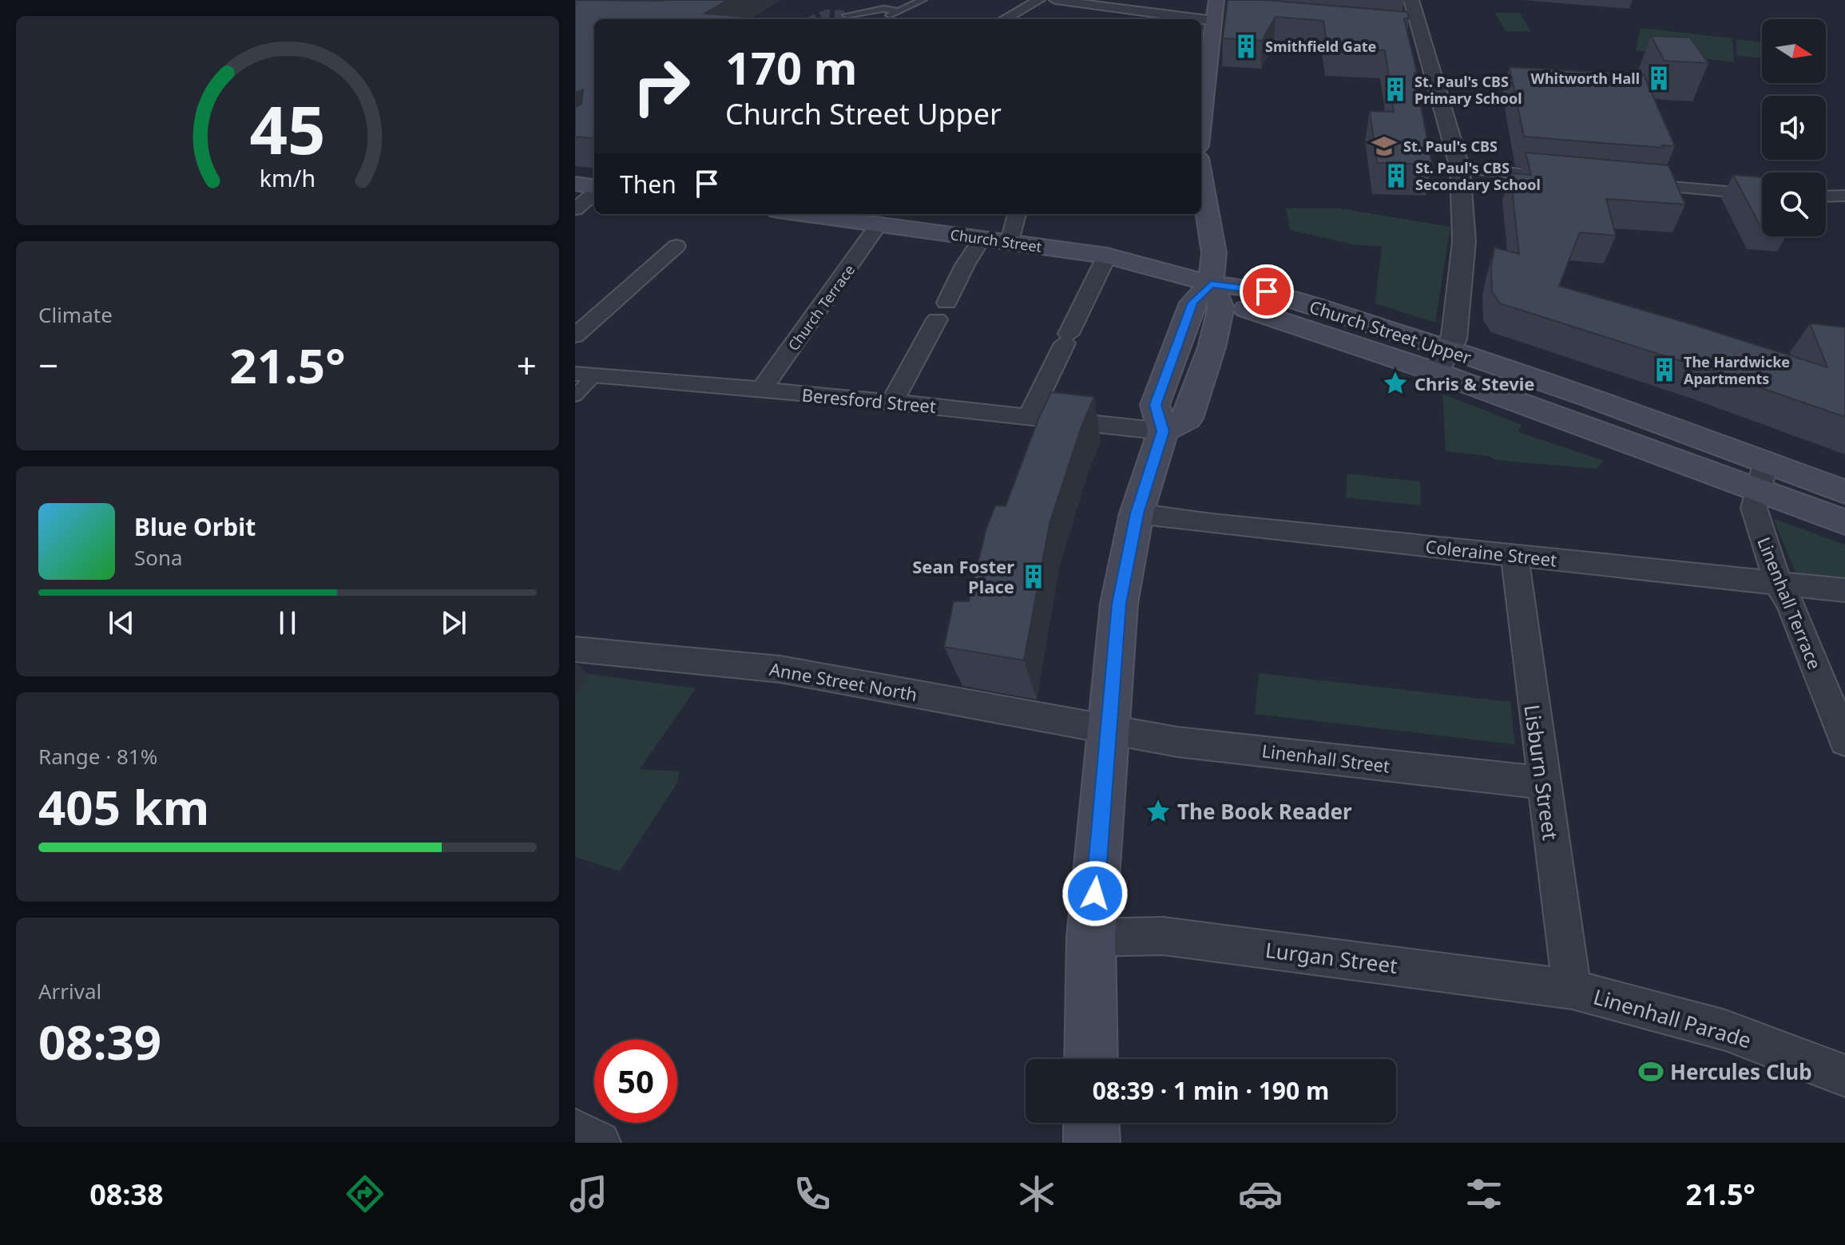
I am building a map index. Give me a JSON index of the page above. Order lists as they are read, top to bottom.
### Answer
{
  "streets": {
    "main road": ["Church Street", "Church Street Upper"],
    "street": [
      "Church Terrace",
      "Beresford Street",
      "Coleraine Street",
      "Linenhall Terrace",
      "Anne Street North",
      "Linenhall Street",
      "Lisburn Street",
      "Lurgan Street",
      "Linenhall Parade"
    ]
  },
  "crossings": [
    ["Church Street", "Church Terrace"],
    ["Church Street", "Church Street Upper"],
    ["Church Terrace", "Beresford Street"],
    ["Church Street Upper", "Linenhall Terrace"],
    ["Coleraine Street", "Linenhall Terrace"],
    ["Coleraine Street", "Lisburn Street"],
    ["Anne Street North", "Linenhall Street"],
    ["Linenhall Street", "Lisburn Street"],
    ["Lisburn Street", "Lurgan Street"],
    ["Lisburn Street", "Linenhall Parade"],
    ["Lurgan Street", "Linenhall Parade"]
  ],
  "places": {
    "building": [
      "Smithfield Gate",
      "Whitworth Hall",
      "St. Paul's CBS Primary School",
      "St. Paul's CBS Secondary School",
      "The Hardwicke Apartments",
      "Sean Foster Place"
    ],
    "school or university": ["St. Paul's CBS"],
    "place": ["Chris & Stevie", "The Book Reader"],
    "sports": ["Hercules Club"]
  },
  "north": "right",
  "page": {
    "turn": ["170 m", "Church Street Upper"],
    "then": "Then",
    "tile": [
      "Climate",
      ["Range · 81%", "405 km"],
      ["Arrival", "08:39"]
    ],
    "heat": ["−", "21.5°", "+"],
    "song": ["Blue Orbit", "Sona"],
    "limit": "50",
    "trip": "08:39 · 1 min · 190 m",
    "tabs": ["08:38", "21.5°"],
    "gauge": ["45", "km/h"]
  }
}
